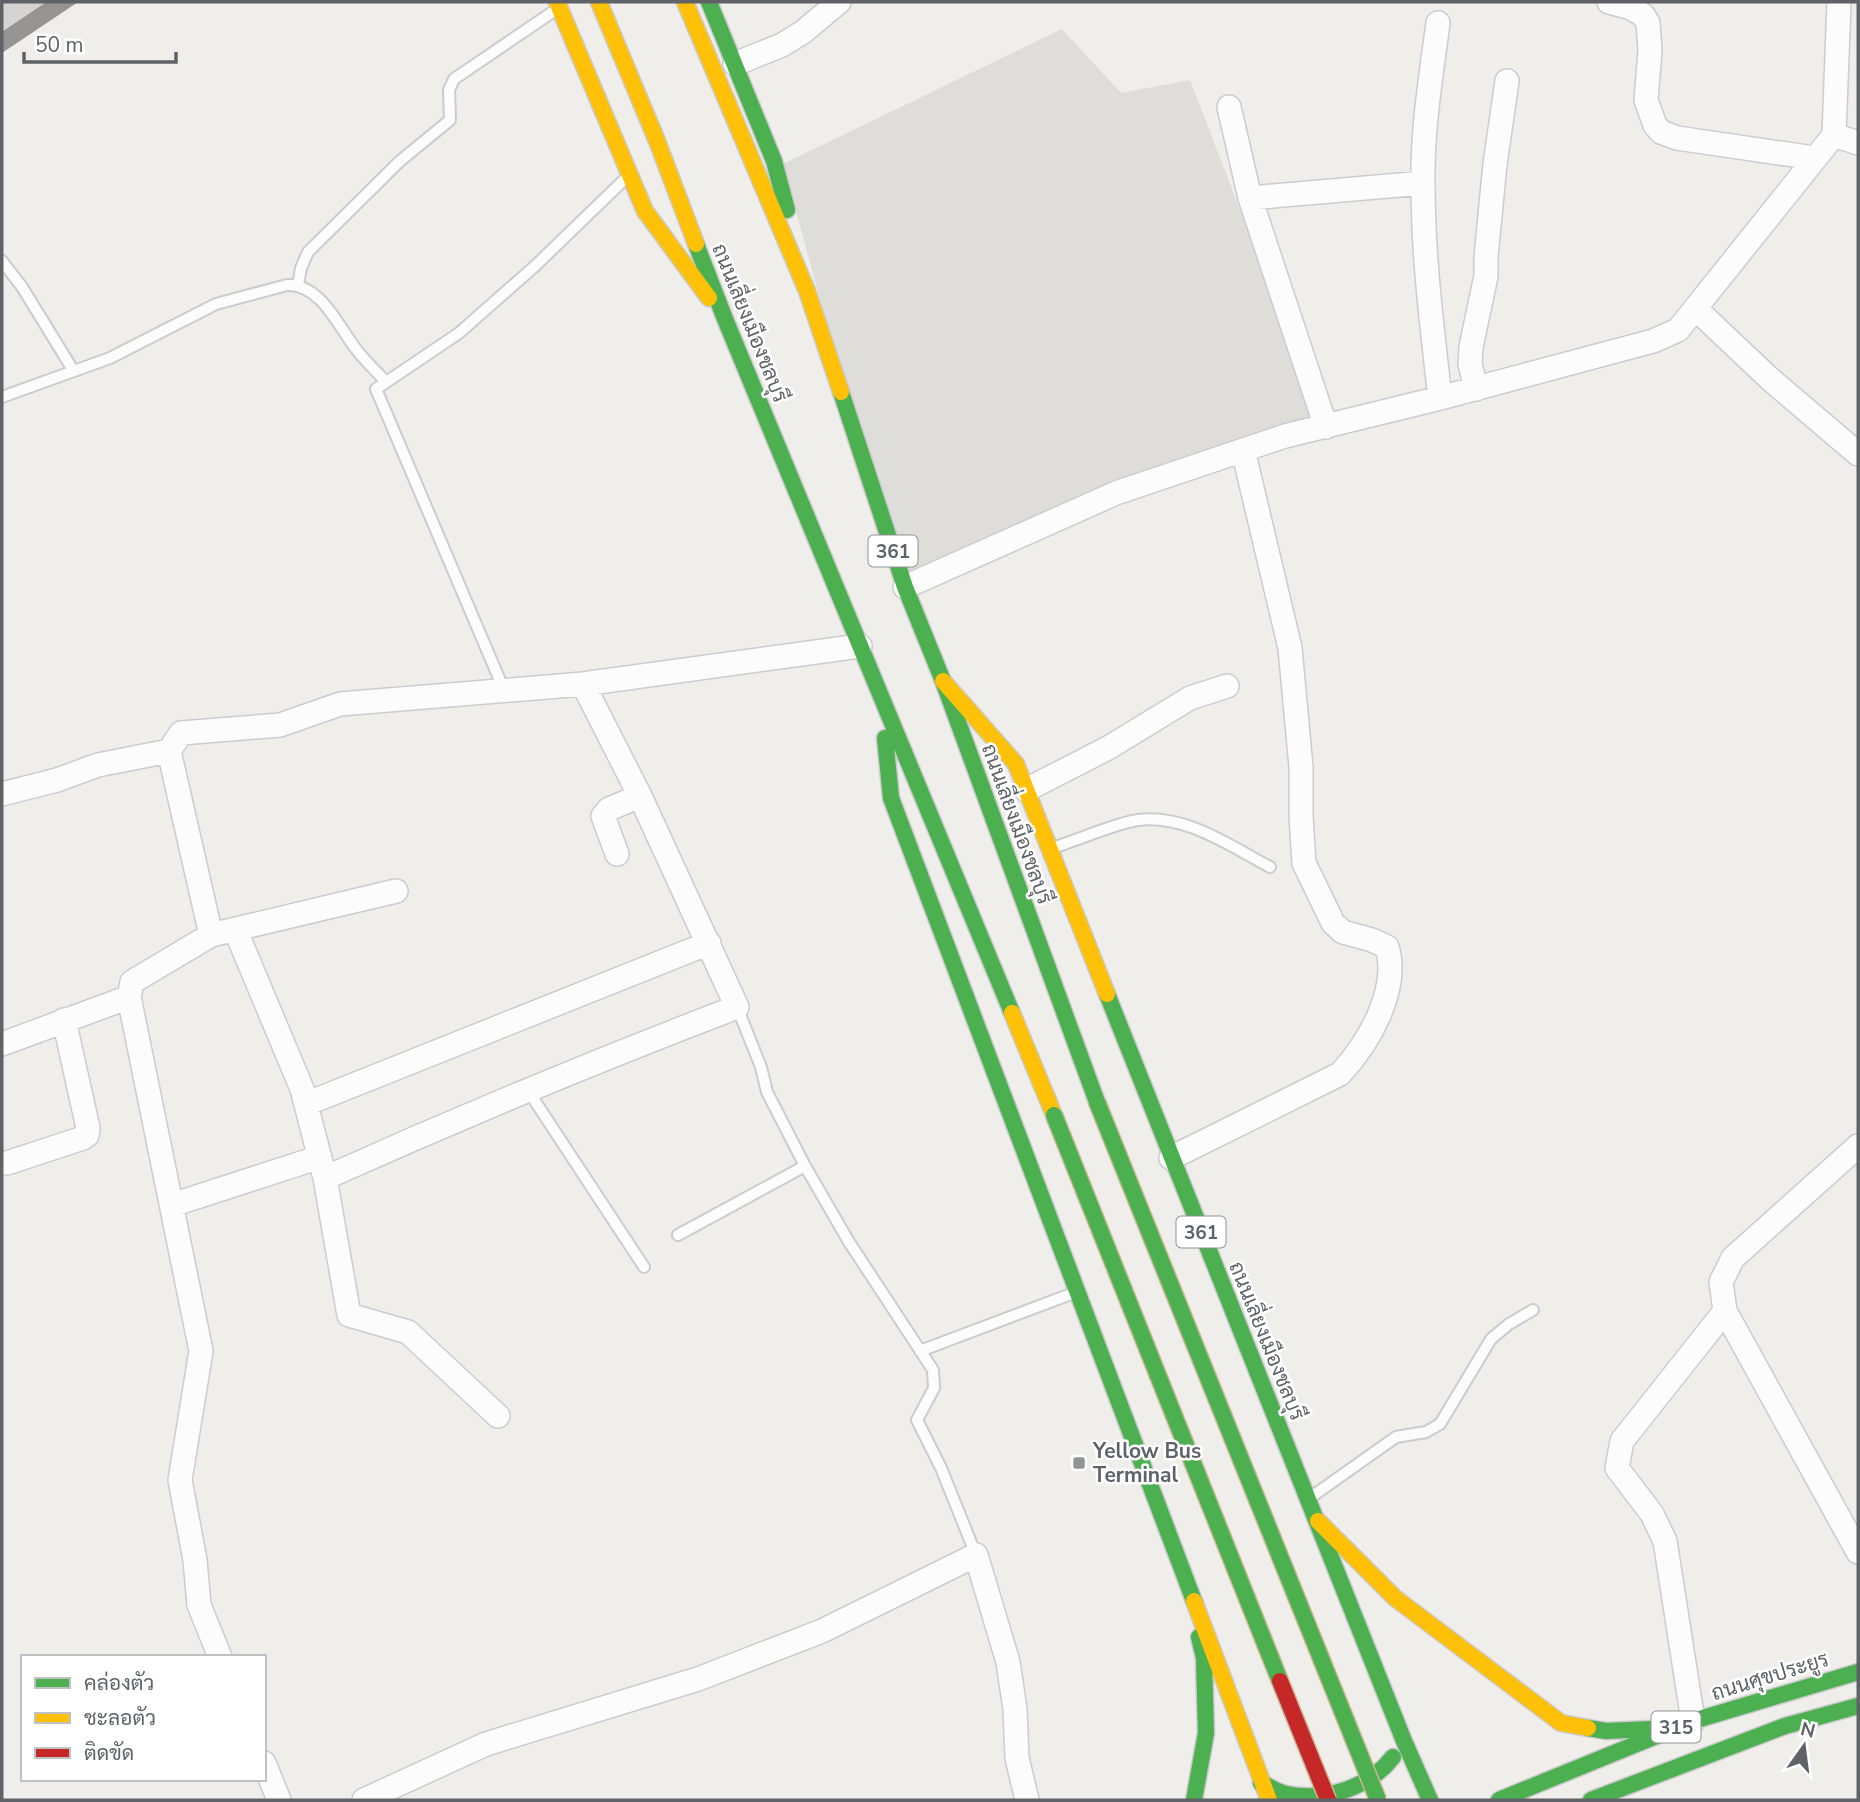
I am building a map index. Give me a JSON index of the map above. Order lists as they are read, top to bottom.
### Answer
{
  "streets": {
    "main road": [
      "ถนนเลี่ยงเมืองชลบุรี",
      "361",
      "ถนนศุขประยูร",
      "315"
    ]
  },
  "crossings": [
    ["ถนนเลี่ยงเมืองชลบุรี", "361"]
  ],
  "places": {
    "transit": ["Yellow Bus Terminal"]
  },
  "legend": ["คล่องตัว", "ชะลอตัว", "ติดขัด"],
  "scale_bar": "50 m",
  "north": "top"
}
